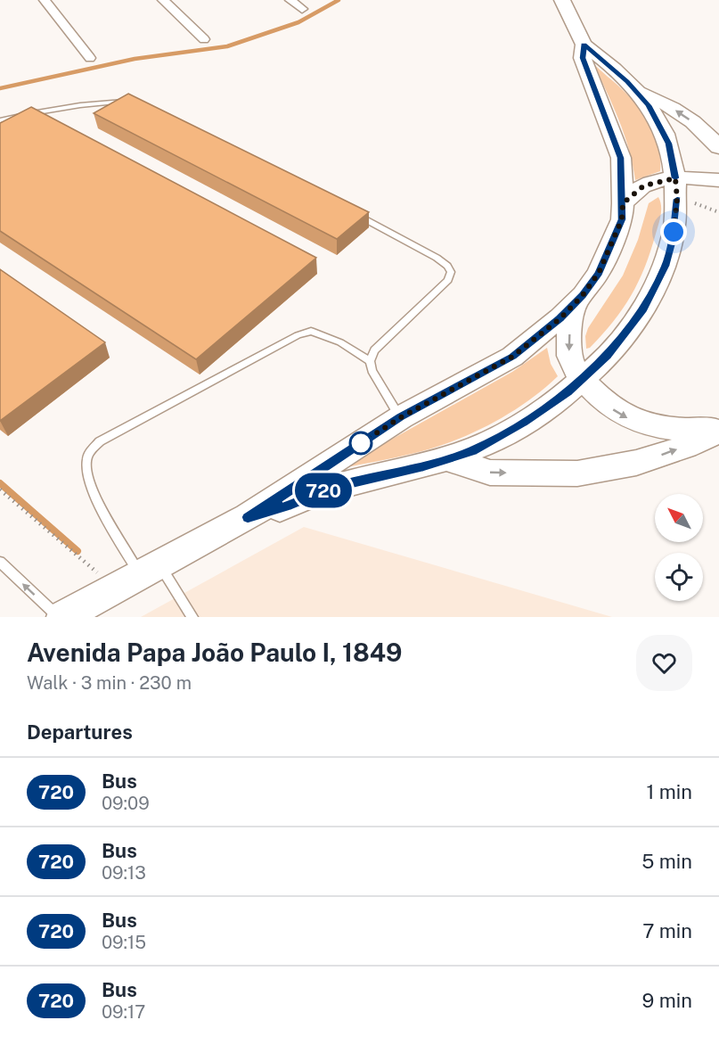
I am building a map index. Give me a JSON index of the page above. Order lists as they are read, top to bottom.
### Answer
{
  "lines": ["bus line 720"],
  "north": "top left",
  "page": {
    "on_map": "720",
    "heading": [
      ["Avenida Papa João Paulo I, 1849", "Walk · 3 min · 230 m"],
      "Departures"
    ],
    "list": [
      {
        "mark": "720",
        "name": "Bus",
        "note": "09:09",
        "value": "1 min"
      },
      {
        "mark": "720",
        "name": "Bus",
        "note": "09:13",
        "value": "5 min"
      },
      {
        "mark": "720",
        "name": "Bus",
        "note": "09:15",
        "value": "7 min"
      },
      {
        "mark": "720",
        "name": "Bus",
        "note": "09:17",
        "value": "9 min"
      }
    ]
  }
}
